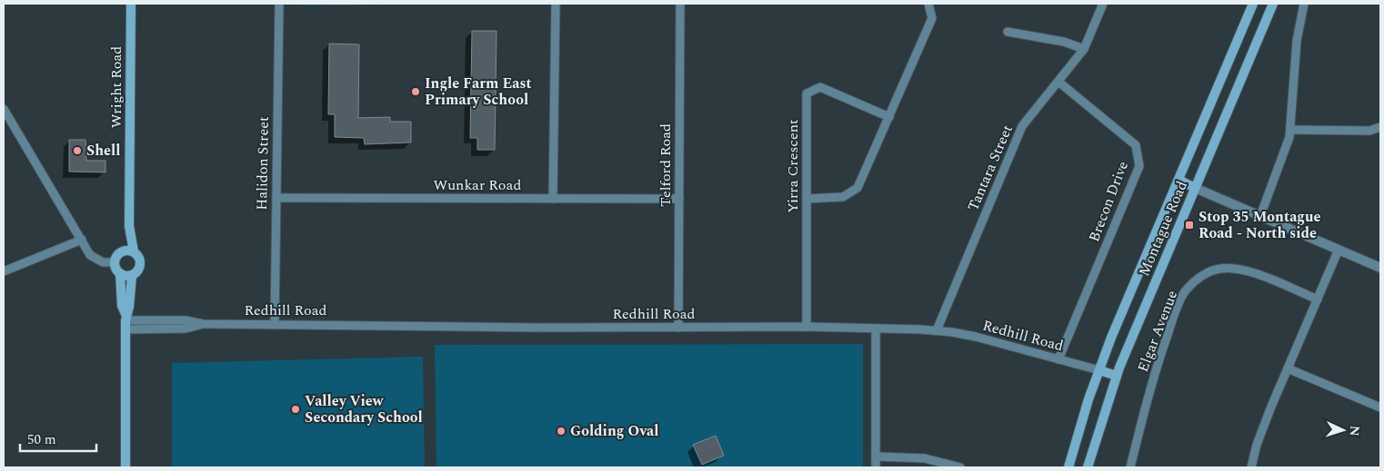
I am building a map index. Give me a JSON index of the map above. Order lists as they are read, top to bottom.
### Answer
{
  "streets": {
    "main road": ["Wright Road", "Montague Road"],
    "street": [
      "Halidon Street",
      "Telford Road",
      "Yirra Crescent",
      "Tantara Street",
      "Wunkar Road",
      "Brecon Drive",
      "Redhill Road",
      "Elgar Avenue"
    ]
  },
  "crossings": [
    ["Halidon Street", "Wunkar Road"],
    ["Halidon Street", "Redhill Road"],
    ["Telford Road", "Wunkar Road"],
    ["Telford Road", "Redhill Road"],
    ["Yirra Crescent", "Redhill Road"],
    ["Tantara Street", "Brecon Drive"],
    ["Tantara Street", "Redhill Road"],
    ["Brecon Drive", "Redhill Road"],
    ["Montague Road", "Redhill Road"]
  ],
  "places": {
    "other": [
      "Ingle Farm East Primary School",
      "Shell",
      "Valley View Secondary School",
      "Golding Oval"
    ],
    "transit": ["Stop 35 Montague Road - North side"]
  },
  "scale_bar": "50 m",
  "north": "right"
}
